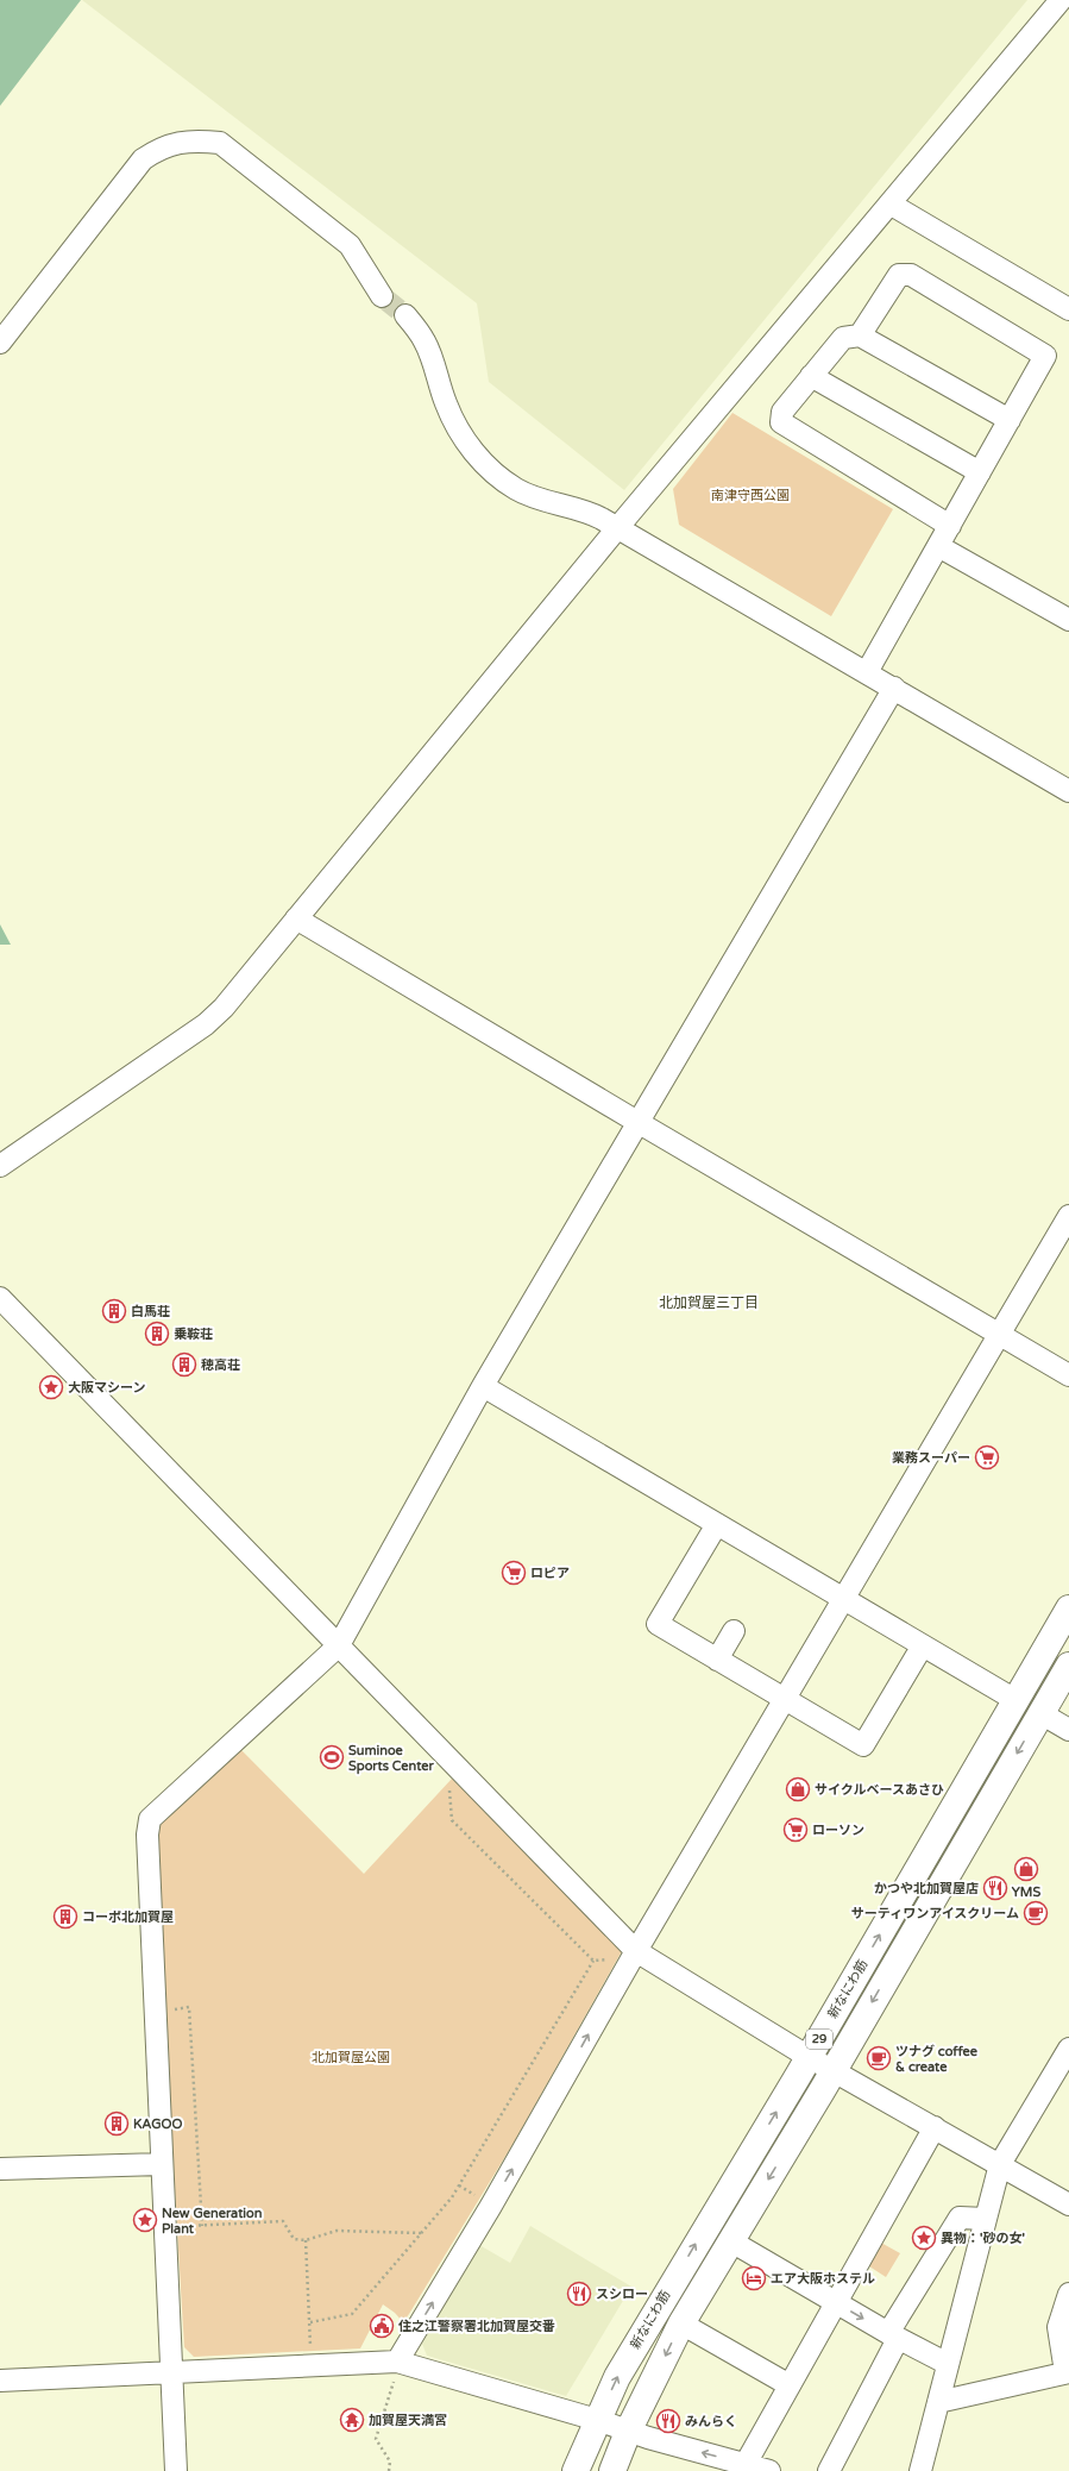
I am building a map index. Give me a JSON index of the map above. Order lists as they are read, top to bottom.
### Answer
{
  "streets": {
    "main road": ["新なにわ筋", "29"]
  },
  "districts": ["北加賀屋三丁目"],
  "parks": ["南津守西公園", "北加賀屋公園"],
  "places": {
    "building": [
      "白馬荘",
      "乗鞍荘",
      "穂高荘",
      "コーポ北加賀屋",
      "KAGOO"
    ],
    "place": ["大阪マシーン", "New Generation Plant", "異物：'砂の女'"],
    "supermarket": ["業務スーパー", "ロピア", "ローソン"],
    "sports": ["Suminoe Sports Center"],
    "shop": ["サイクルベースあさひ", "YMS"],
    "restaurant": ["かつや北加賀屋店", "スシロー", "みんらく"],
    "cafe": ["サーティワンアイスクリーム", "ツナグ coffee & create"],
    "hotel": ["エア大阪ホステル"],
    "public building": ["住之江警察署北加賀屋交番"],
    "temple": ["加賀屋天満宮"]
  }
}
